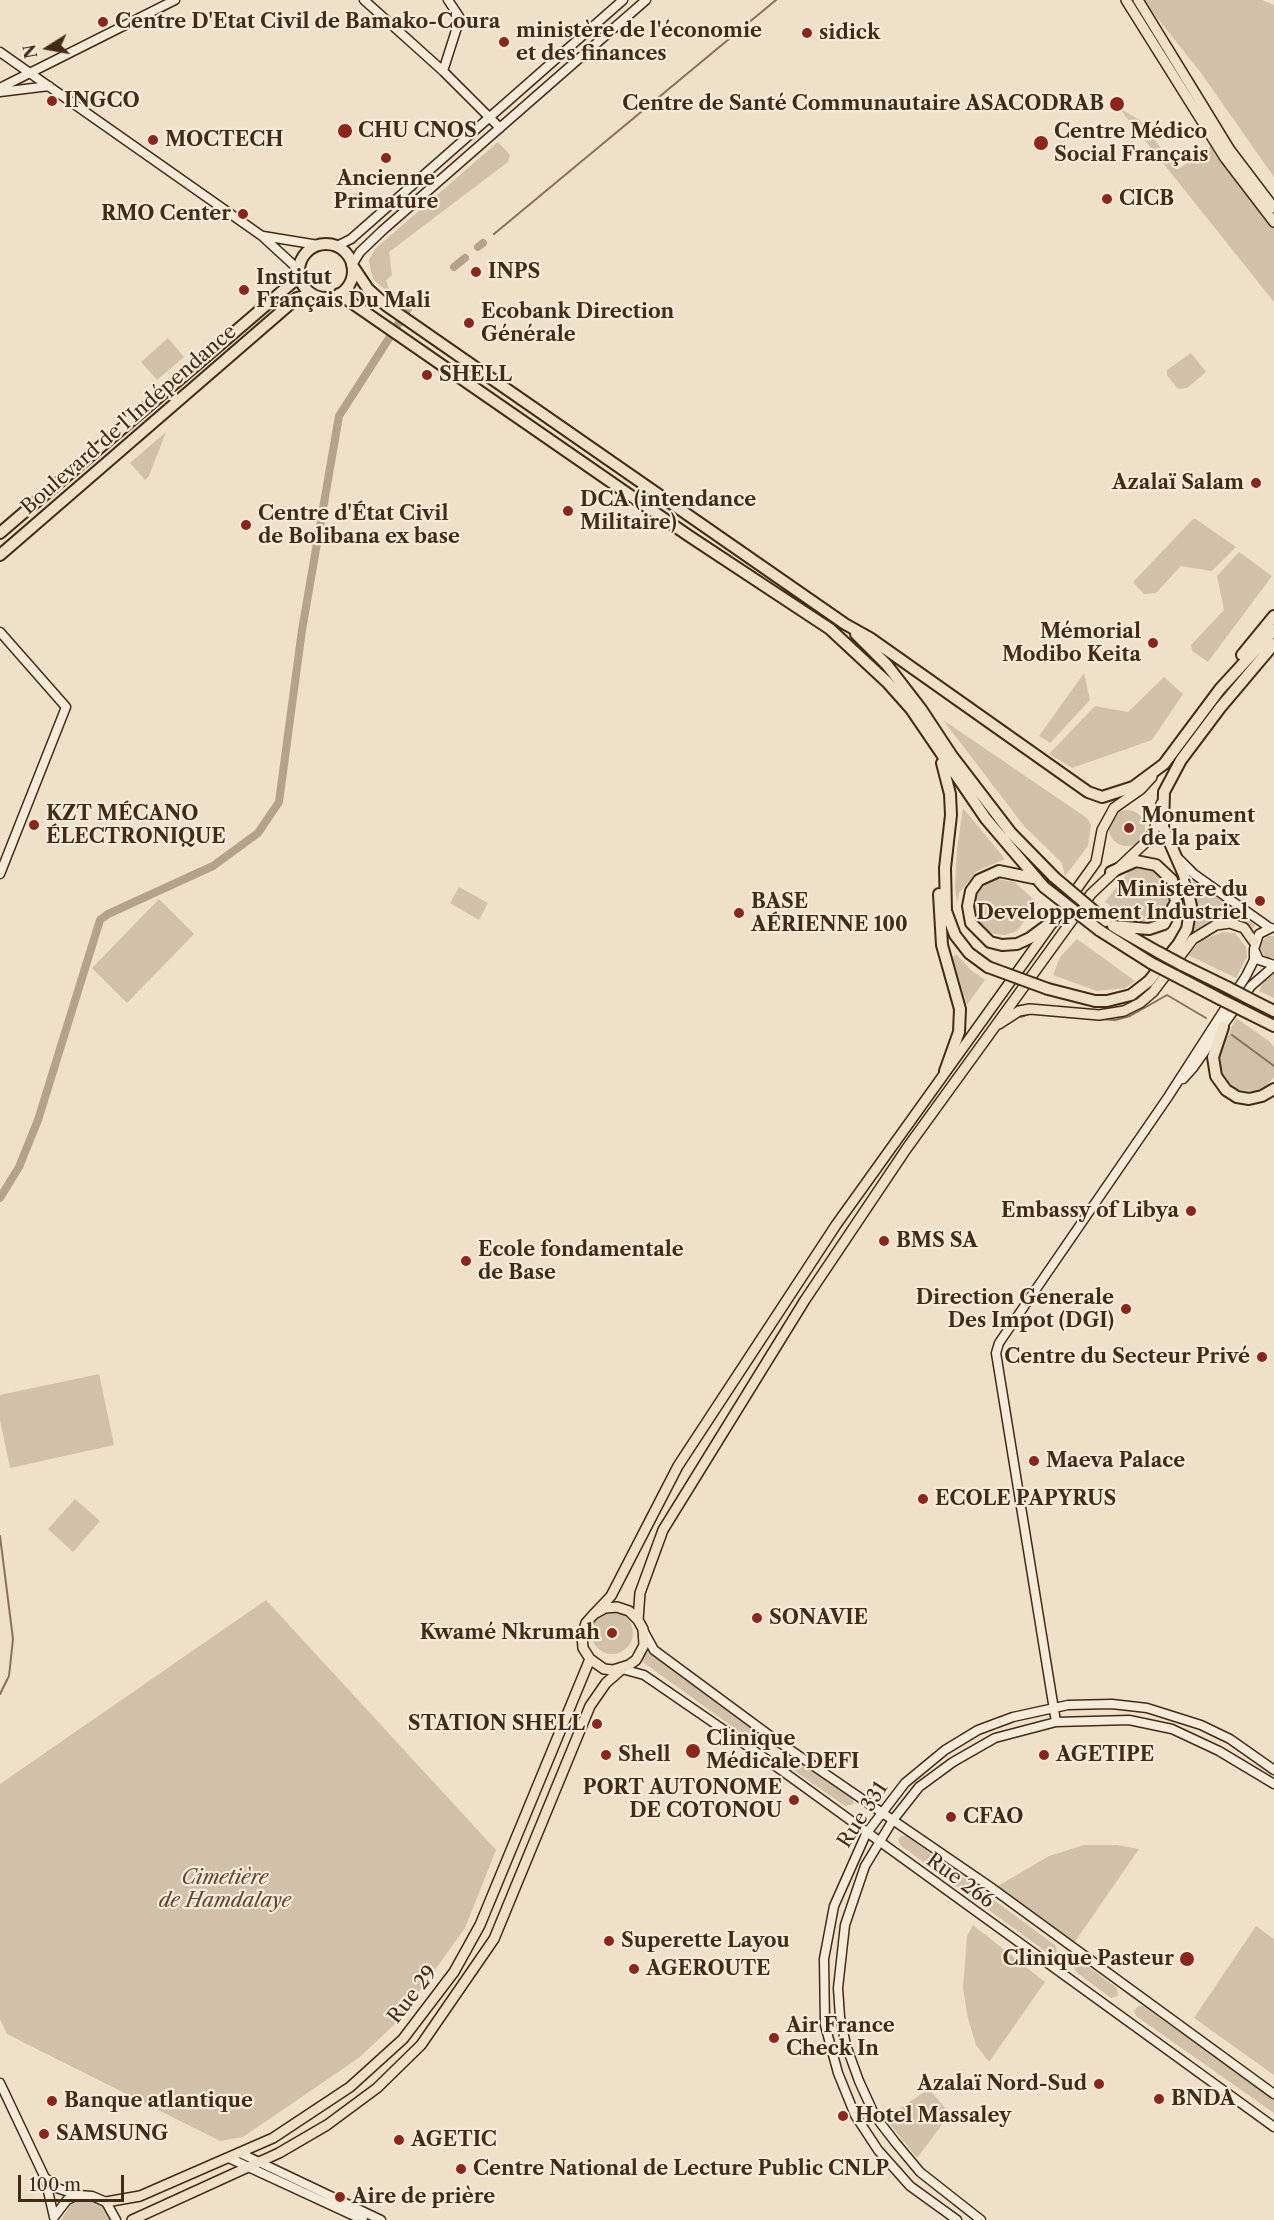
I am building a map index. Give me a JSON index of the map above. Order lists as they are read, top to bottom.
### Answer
{
  "streets": {
    "highway": ["Boulevard de l'Indépendance"],
    "main road": ["Rue 331", "Rue 266", "Rue 29"]
  },
  "crossings": [
    ["Rue 331", "Rue 266"],
    ["Rue 266", "Rue 29"]
  ],
  "parks": ["Cimetière de Hamdalaye"],
  "places": [
    "Centre D'Etat Civil de Bamako-Coura",
    "sidick",
    "ministère de l'économie et des finances",
    "INGCO",
    "Centre de Santé Communautaire ASACODRAB",
    "CHU CNOS",
    "MOCTECH",
    "Centre Médico Social Français",
    "Ancienne Primature",
    "CICB",
    "RMO Center",
    "INPS",
    "Institut Français Du Mali",
    "Ecobank Direction Générale",
    "SHELL",
    "Azalaï Salam",
    "DCA (intendance Militaire)",
    "Centre d'État Civil de Bolibana ex base",
    "Mémorial Modibo Keita",
    "KZT MÉCANO ÉLECTRONIQUE",
    "Monument de la paix",
    "Ministère du Developpement Industriel",
    "BASE AÉRIENNE 100",
    "Embassy of Libya",
    "BMS SA",
    "Ecole fondamentale de Base",
    "Direction Generale Des Impot (DGI)",
    "Centre du Secteur Privé",
    "Maeva Palace",
    "ECOLE PAPYRUS",
    "SONAVIE",
    "Kwamé Nkrumah",
    "STATION SHELL",
    "Clinique Médicale DEFI",
    "Shell",
    "AGETIPE",
    "PORT AUTONOME DE COTONOU",
    "CFAO",
    "Superette Layou",
    "Clinique Pasteur",
    "AGEROUTE",
    "Air France Check In",
    "Azalaï Nord-Sud",
    "BNDA",
    "Banque atlantique",
    "Hotel Massaley",
    "SAMSUNG",
    "AGETIC",
    "Centre National de Lecture Public CNLP",
    "Aire de prière"
  ],
  "scale_bar": "100 m",
  "north": "left"
}
